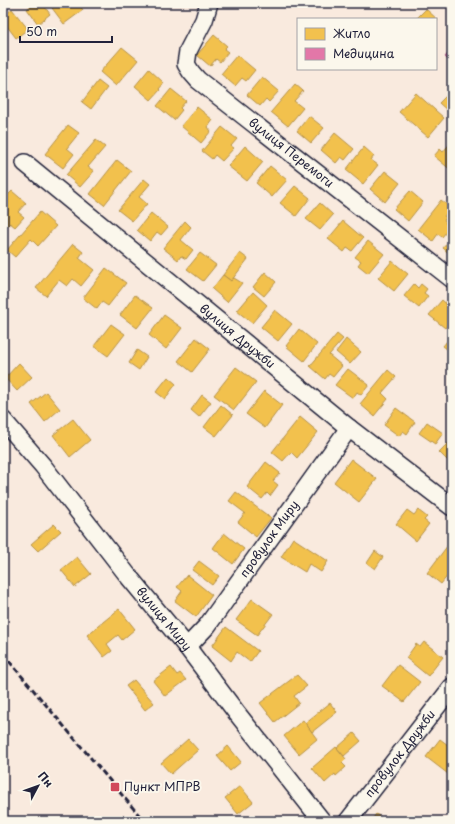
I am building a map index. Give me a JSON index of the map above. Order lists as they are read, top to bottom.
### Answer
{
  "streets": {
    "street": [
      "вулиця Перемоги",
      "вулиця Дружби",
      "провулок Миру",
      "вулиця Миру",
      "провулок Дружби"
    ]
  },
  "crossings": [
    ["вулиця Дружби", "провулок Миру"],
    ["провулок Миру", "вулиця Миру"]
  ],
  "places": {
    "transit": ["Пункт МПРВ"]
  },
  "legend": ["Житло", "Медицина"],
  "scale_bar": "50 m",
  "north": "top right"
}
